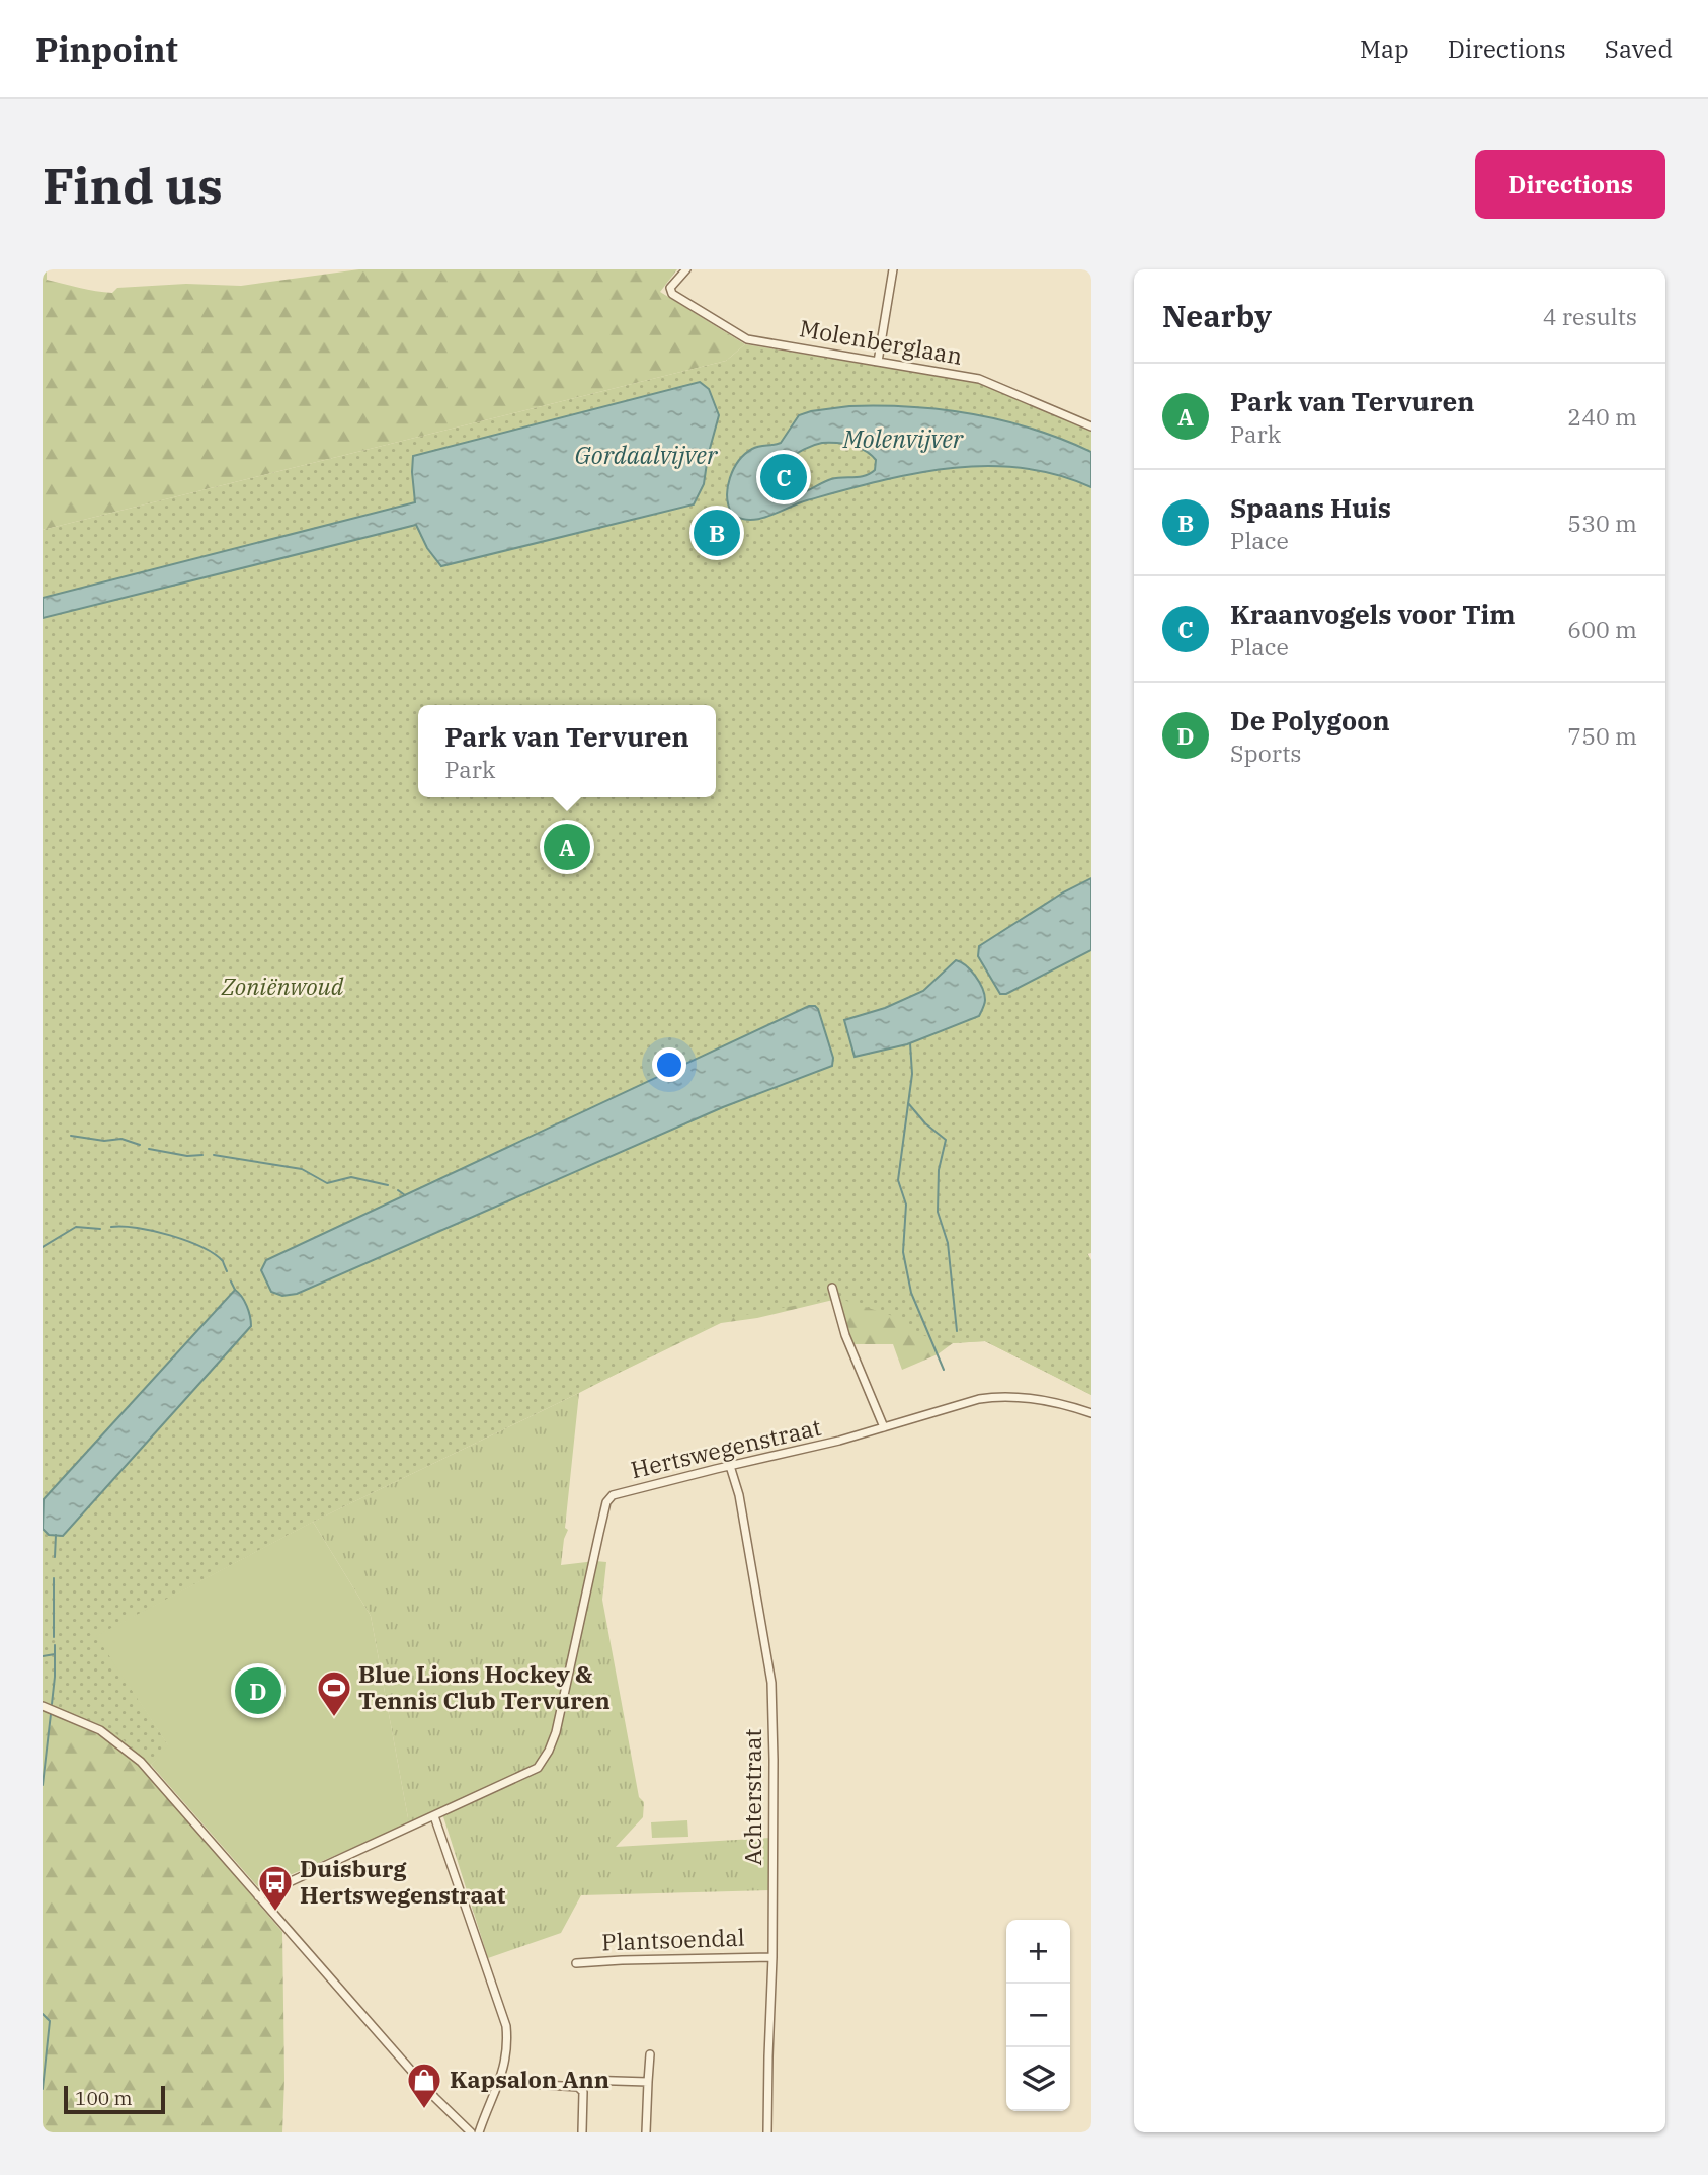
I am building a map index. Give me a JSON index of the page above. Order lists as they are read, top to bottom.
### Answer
{
  "streets": {
    "street": [
      "Molenberglaan",
      "Hertswegenstraat",
      "Achterstraat",
      "Plantsoendal"
    ]
  },
  "crossings": [
    ["Hertswegenstraat", "Achterstraat"],
    ["Achterstraat", "Plantsoendal"]
  ],
  "water": ["Molenvijver", "Gordaalvijver"],
  "parks": ["Zoniënwoud"],
  "places": {
    "sports": ["Blue Lions Hockey & Tennis Club Tervuren"],
    "bus stop": ["Duisburg Hertswegenstraat"],
    "shop": ["Kapsalon Ann"]
  },
  "scale_bar": "100 m",
  "page": {
    "header": "Pinpoint",
    "nav": ["Map", "Directions", "Saved"],
    "buttons": "Directions",
    "title": "Find us",
    "heading": ["Nearby", "4 results"],
    "list": [
      {
        "mark": "A",
        "name": "Park van Tervuren",
        "note": "Park",
        "value": "240 m"
      },
      {
        "mark": "B",
        "name": "Spaans Huis",
        "note": "Place",
        "value": "530 m"
      },
      {
        "mark": "C",
        "name": "Kraanvogels voor Tim",
        "note": "Place",
        "value": "600 m"
      },
      {
        "mark": "D",
        "name": "De Polygoon",
        "note": "Sports",
        "value": "750 m"
      }
    ],
    "pins": [
      "C",
      "B",
      "A",
      "D"
    ],
    "popup": ["Park van Tervuren", "Park"],
    "map_buttons": ["+", "−"],
    "scale": "100 m"
  }
}
